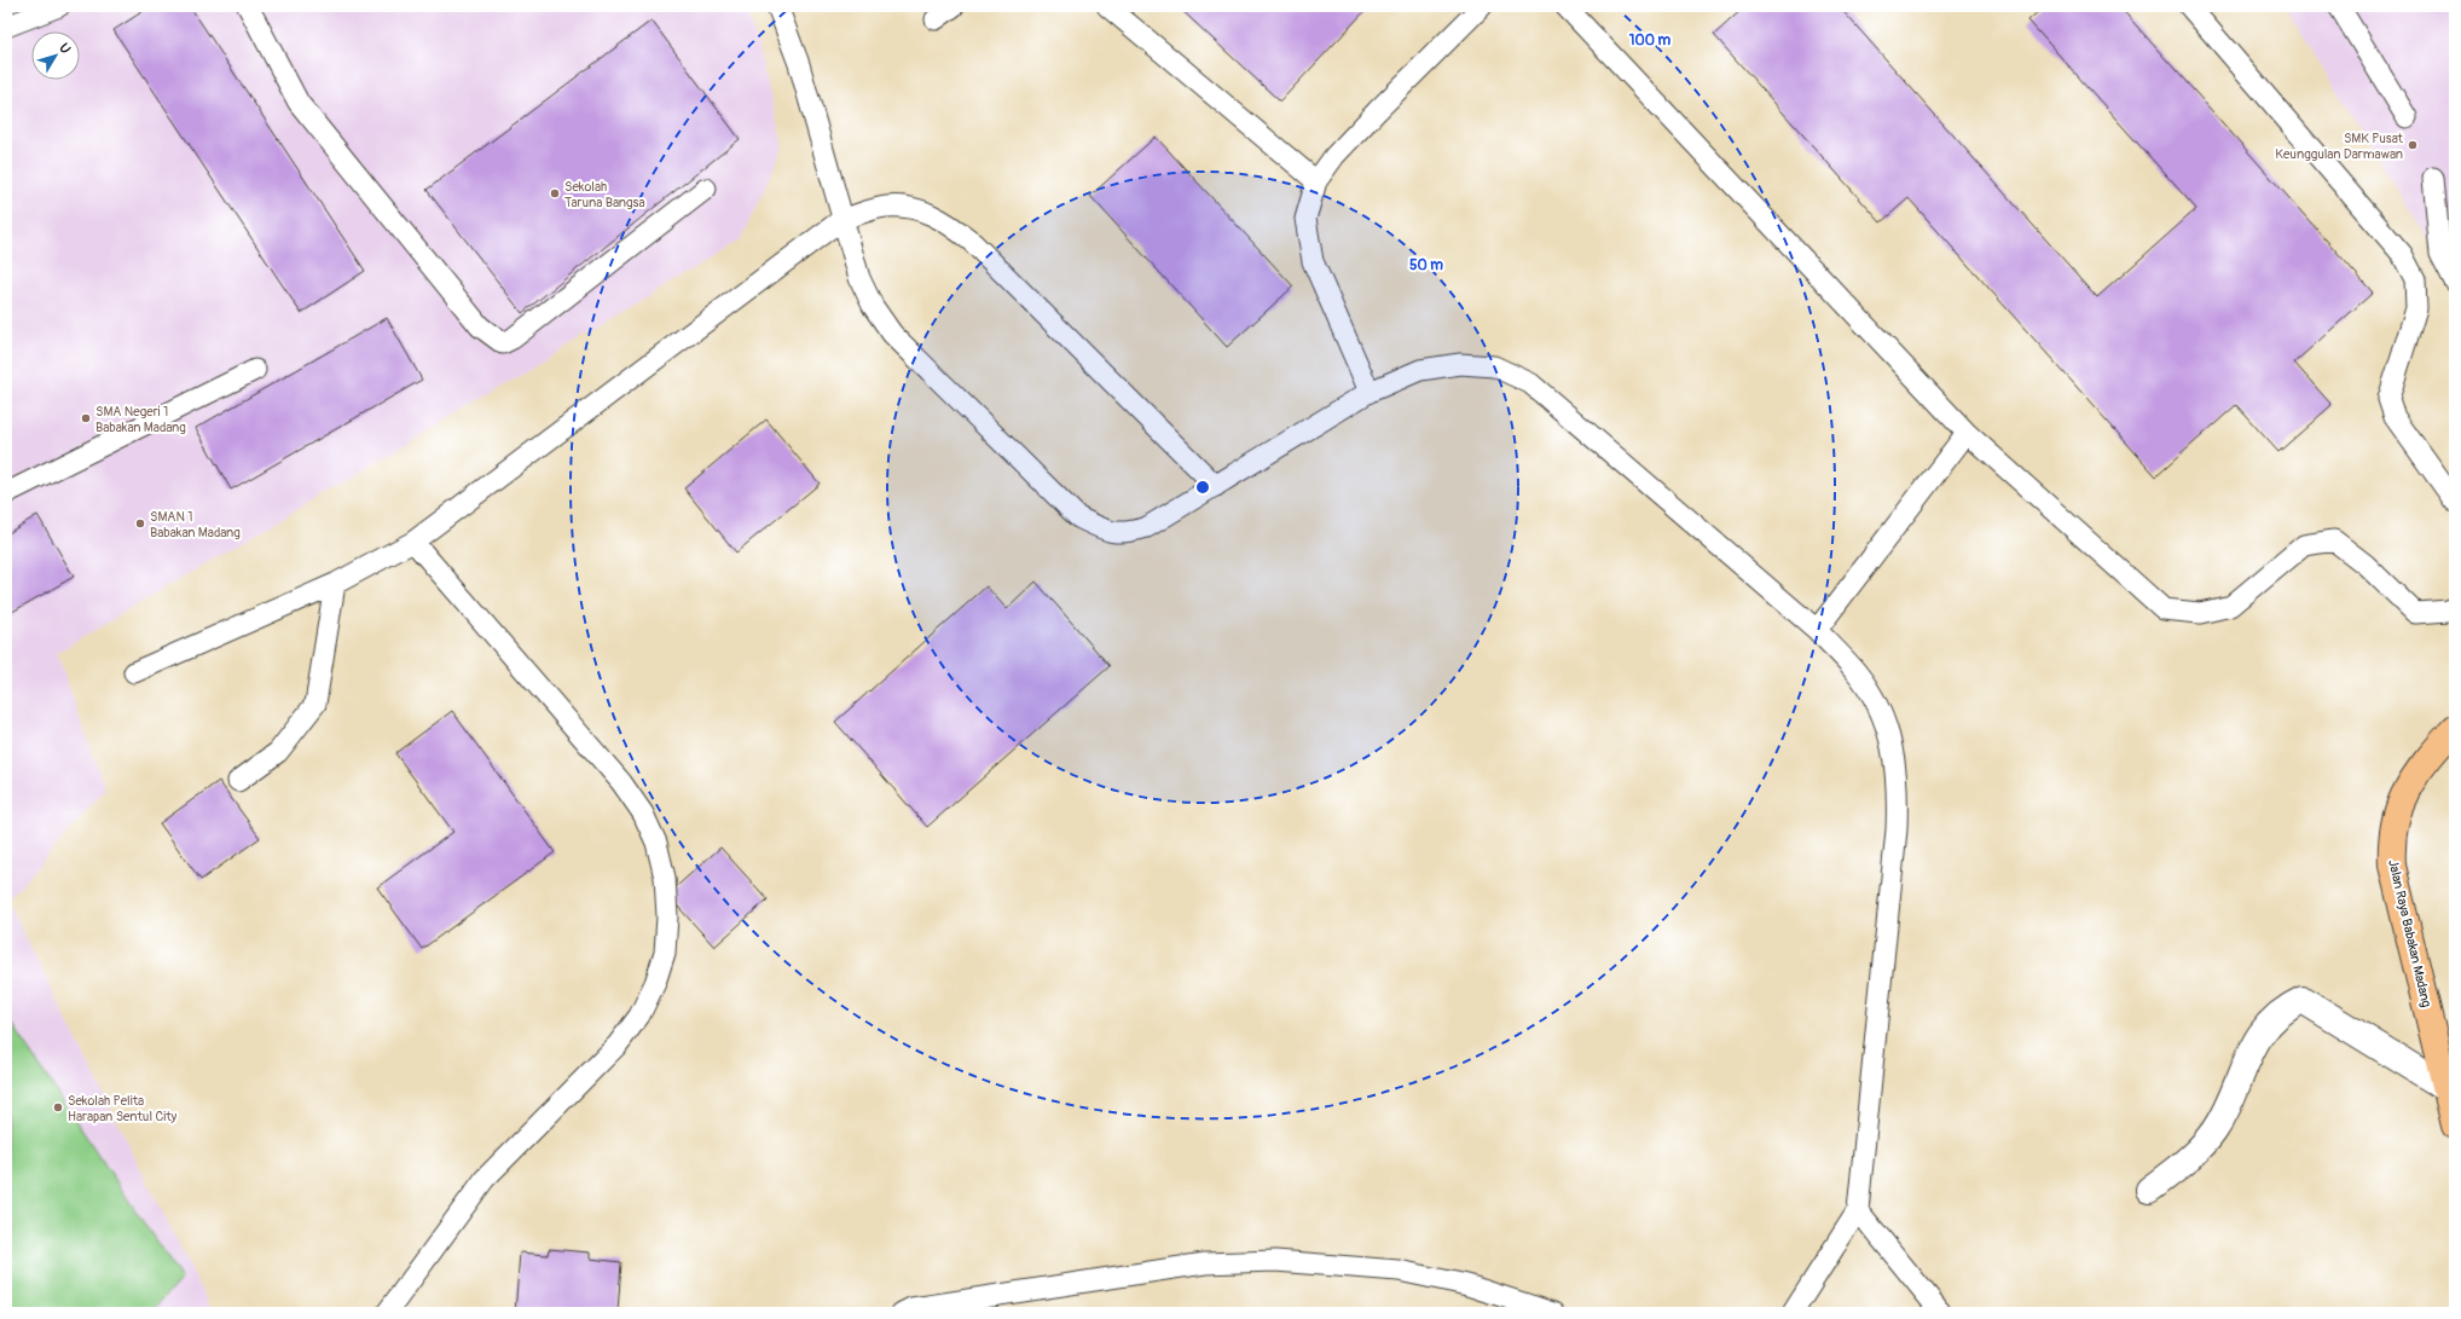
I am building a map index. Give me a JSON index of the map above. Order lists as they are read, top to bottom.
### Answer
{
  "streets": {
    "main road": ["Jalan Raya Babakan Madang"]
  },
  "places": [
    "SMK Pusat Keunggulan Darmawan",
    "Sekolah Taruna Bangsa",
    "SMA Negeri 1 Babakan Madang",
    "SMAN 1 Babakan Madang",
    "Sekolah Pelita Harapan Sentul City"
  ],
  "north": "top right",
  "rings": ["100 m", "50 m"]
}
